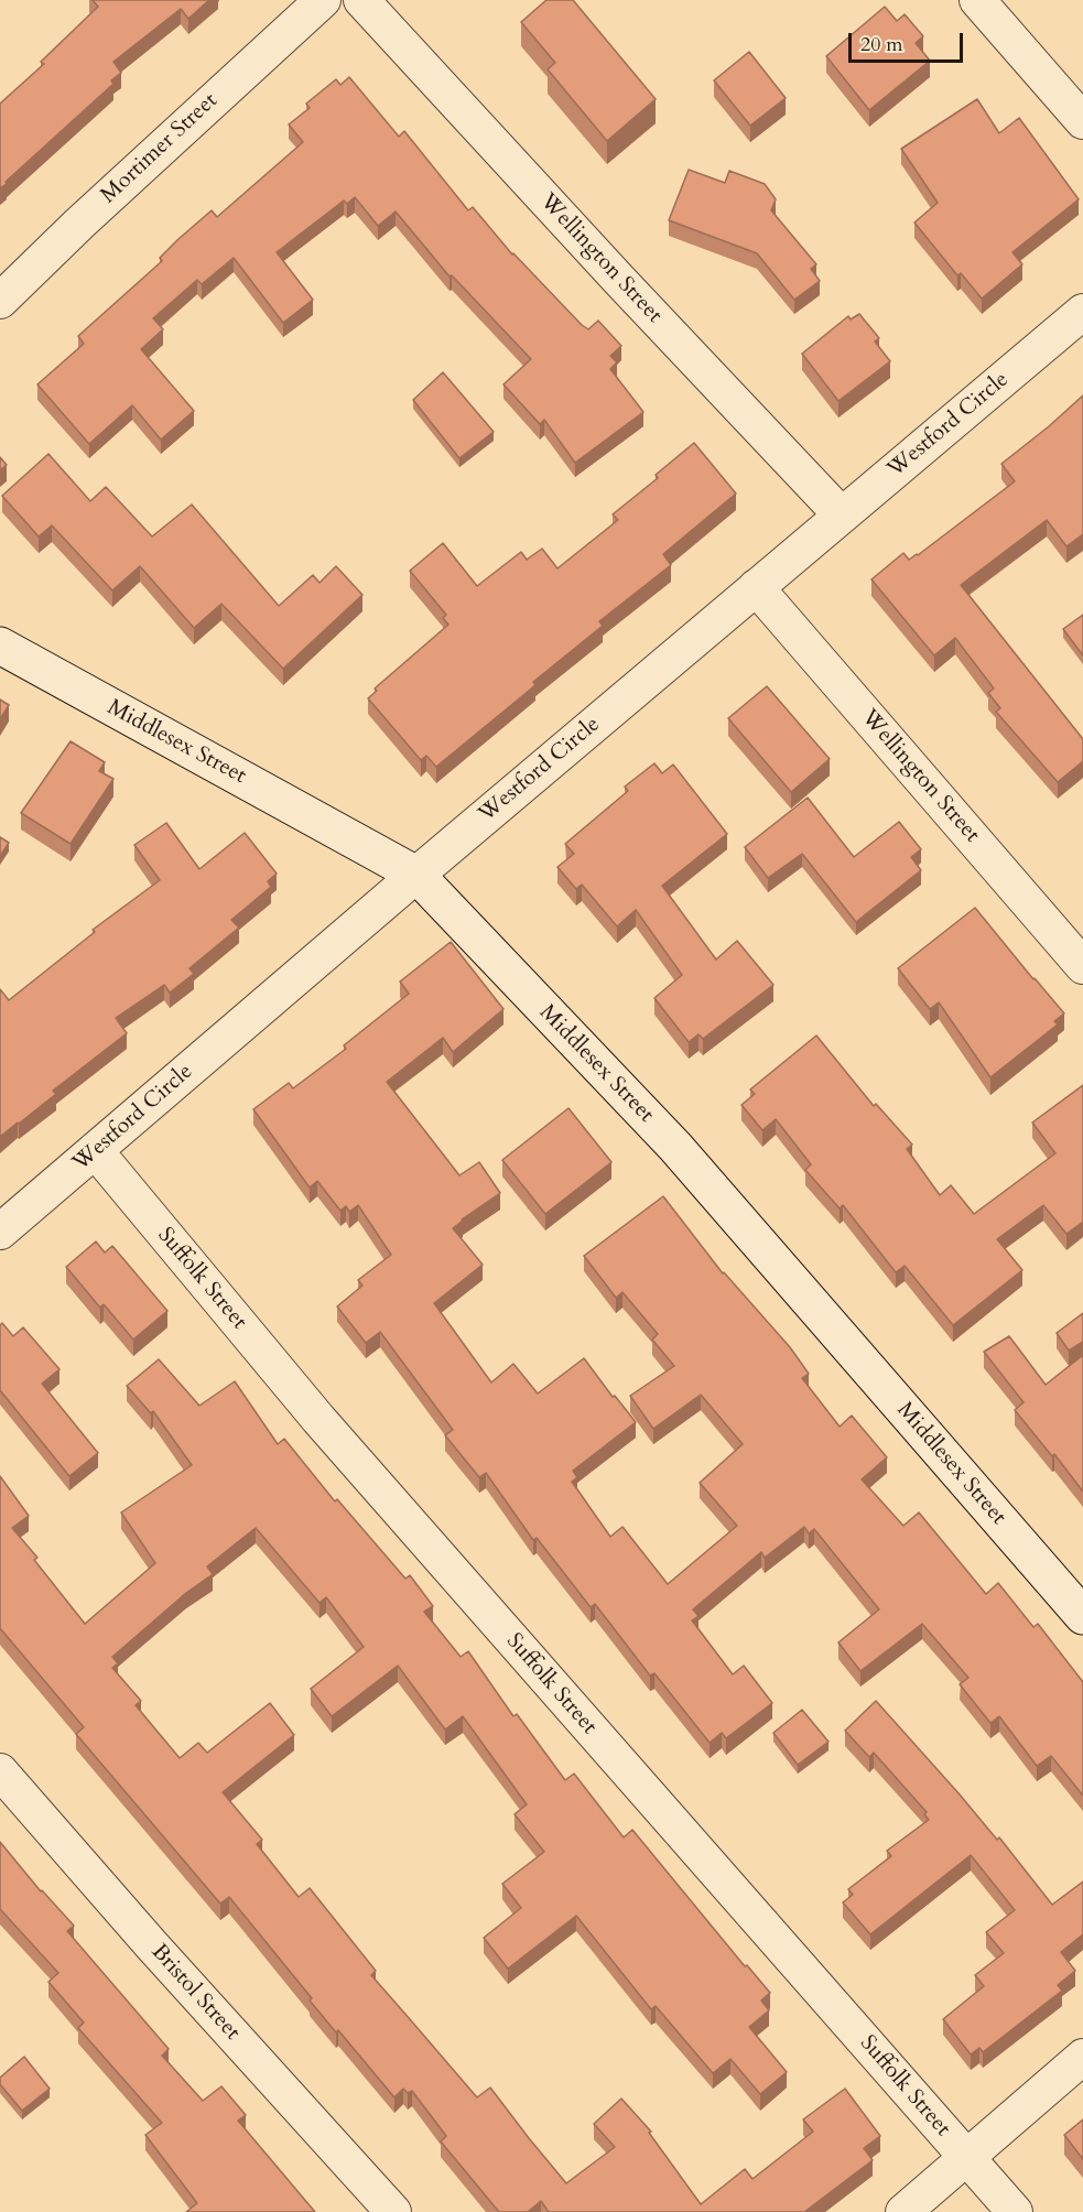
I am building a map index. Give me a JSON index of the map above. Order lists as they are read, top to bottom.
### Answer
{
  "streets": {
    "street": [
      "Mortimer Street",
      "Wellington Street",
      "Westford Circle",
      "Middlesex Street",
      "Suffolk Street",
      "Bristol Street"
    ]
  },
  "crossings": [
    ["Wellington Street", "Westford Circle"],
    ["Westford Circle", "Middlesex Street"],
    ["Westford Circle", "Suffolk Street"]
  ],
  "scale_bar": "20 m"
}
